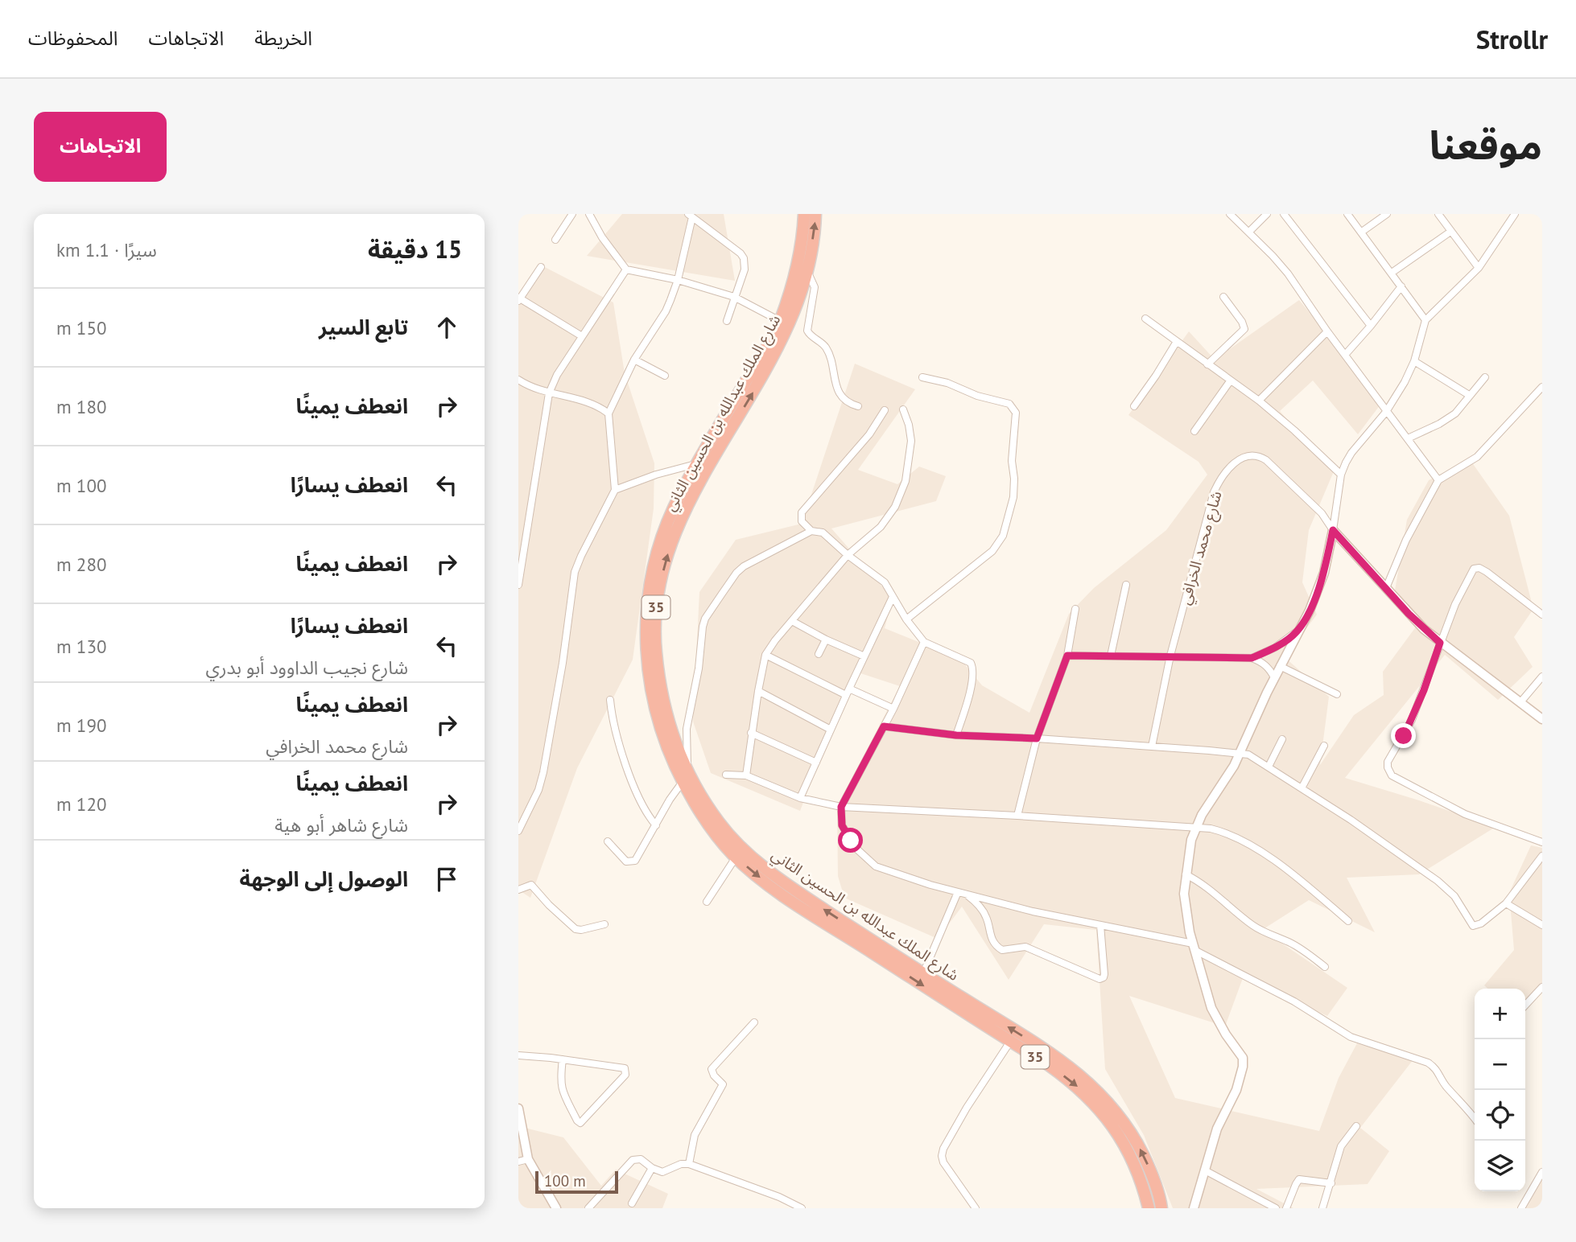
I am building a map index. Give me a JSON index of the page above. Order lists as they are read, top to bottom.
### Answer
{
  "streets": {
    "highway": ["شارع الملك عبدالله بن الحسين الثاني", "35"],
    "street": ["شارع محمد الخرافي"]
  },
  "scale_bar": "100 m",
  "page": {
    "header": "Strollr",
    "nav": ["الخريطة", "الاتجاهات", "المحفوظات"],
    "title": "موقعنا",
    "buttons": "الاتجاهات",
    "heading": ["15 دقيقة", "سيرًا · 1.1 km"],
    "list": [
      ["تابع السير", "150 m"],
      ["انعطف يمينًا", "180 m"],
      ["انعطف يسارًا", "100 m"],
      ["انعطف يمينًا", "280 m"],
      ["انعطف يسارًا", "شارع نجيب الداوود أبو بدري", "130 m"],
      ["انعطف يمينًا", "شارع محمد الخرافي", "190 m"],
      ["انعطف يمينًا", "شارع شاهر أبو هية", "120 m"],
      "الوصول إلى الوجهة"
    ],
    "map_buttons": ["+", "−"],
    "scale": "100 m"
  }
}
